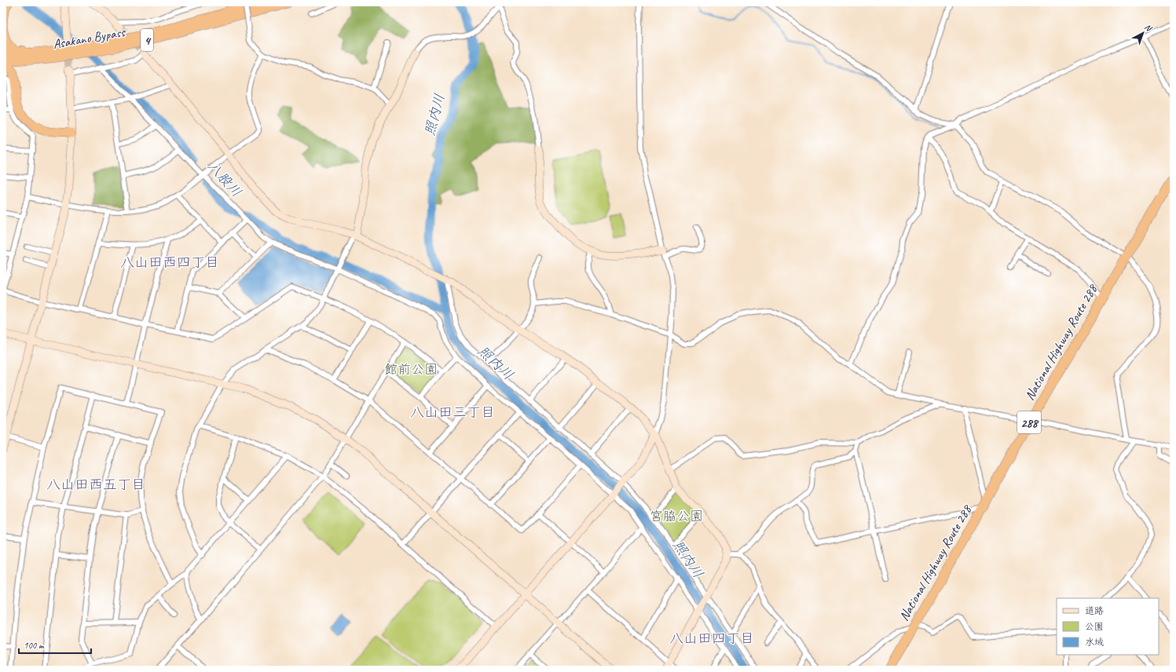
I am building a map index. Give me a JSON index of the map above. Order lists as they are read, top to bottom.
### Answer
{
  "streets": {
    "highway": [
      "Asakano Bypass",
      "4",
      "National Highway Route 288",
      "288"
    ]
  },
  "districts": [
    "八山田西四丁目",
    "八山田三丁目",
    "八山田西五丁目",
    "八山田四丁目"
  ],
  "water": ["照内川", "八股川"],
  "parks": ["館前公園", "宮脇公園"],
  "legend": ["道路", "公園", "水域"],
  "scale_bar": "100 m",
  "north": "top right"
}
